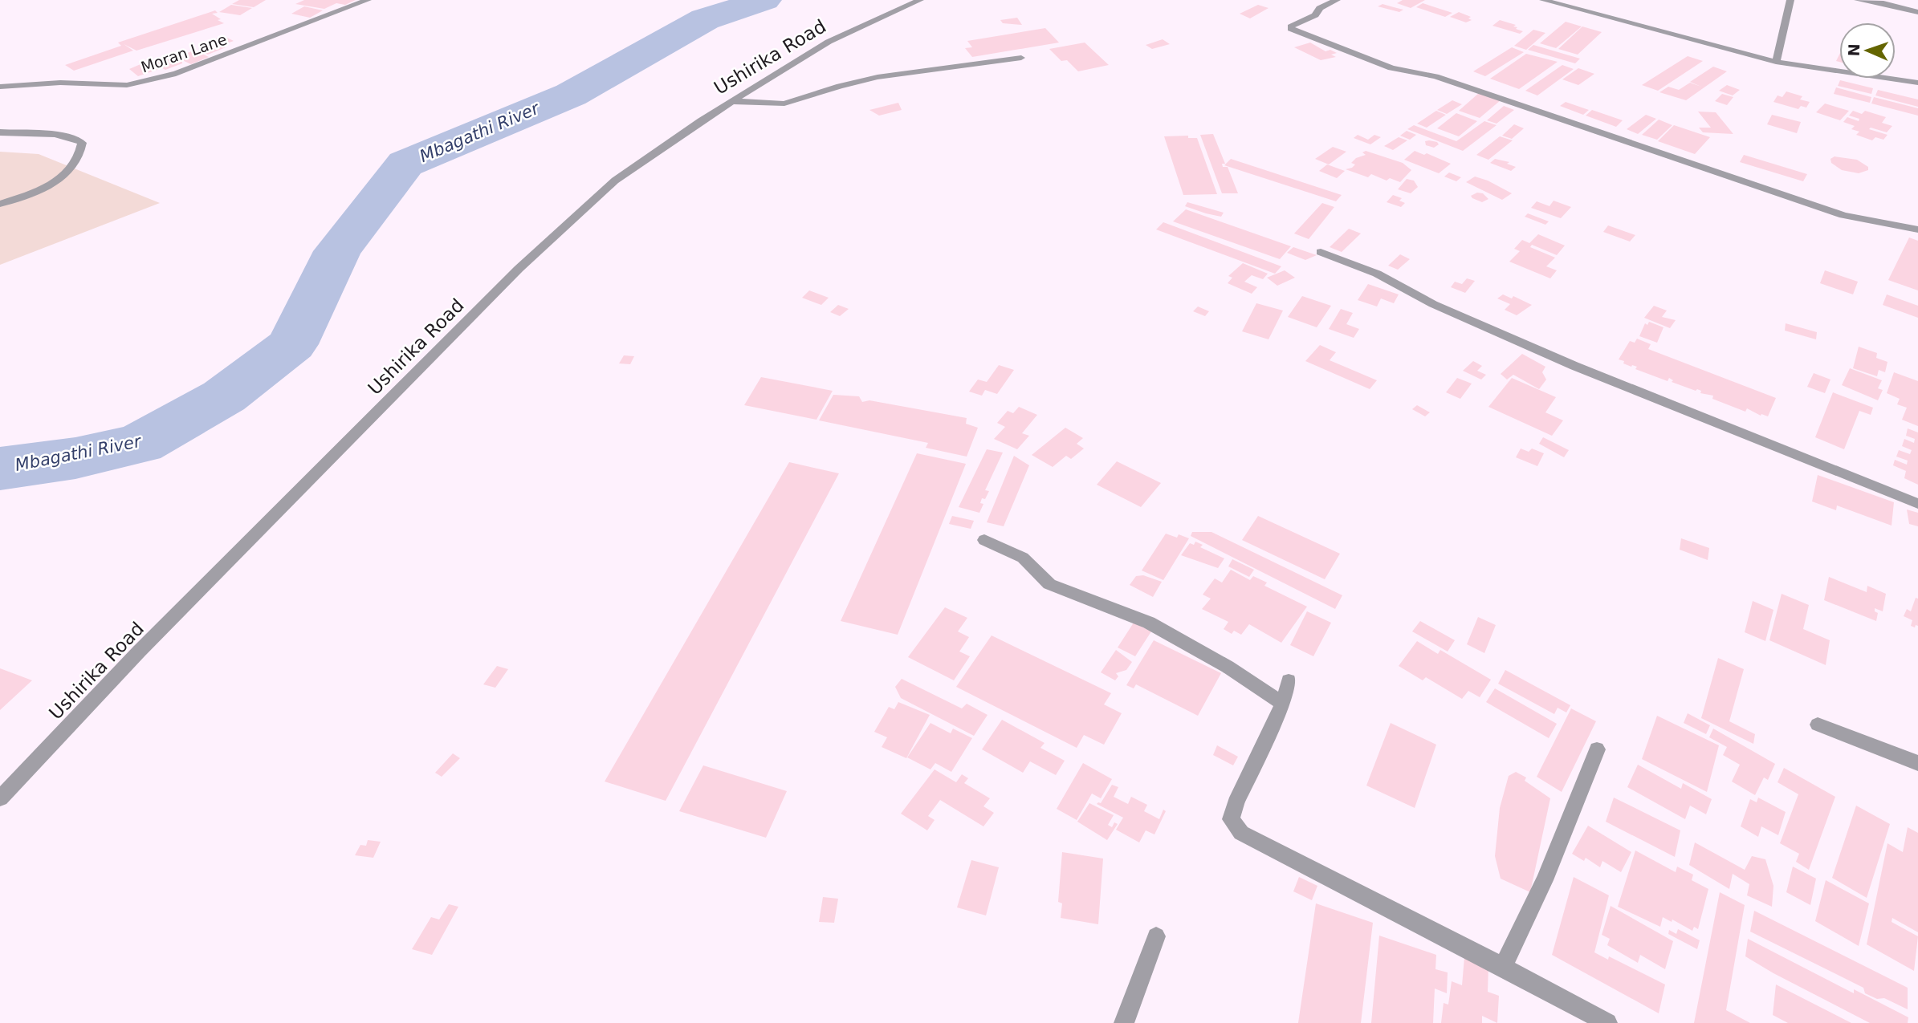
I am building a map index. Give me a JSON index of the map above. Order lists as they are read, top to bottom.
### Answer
{
  "streets": {
    "street": ["Moran Lane", "Ushirika Road"]
  },
  "water": ["Mbagathi River"],
  "north": "left"
}
